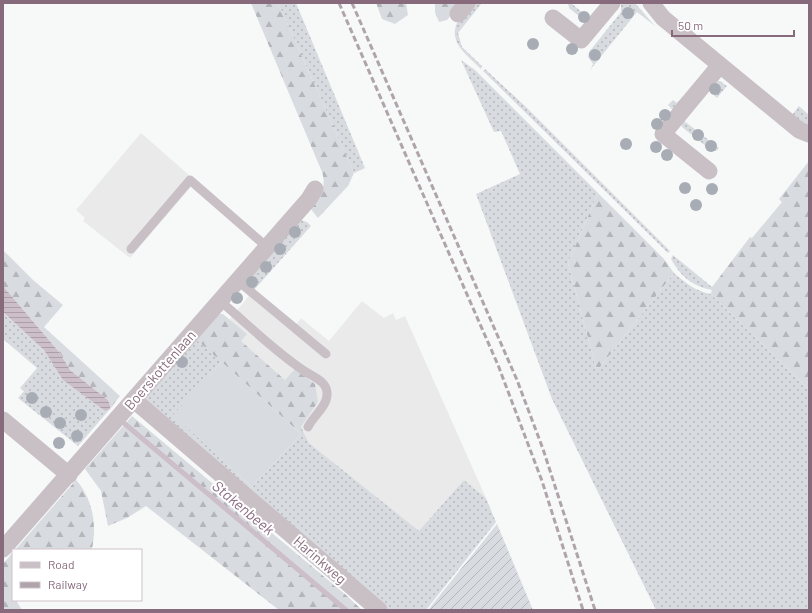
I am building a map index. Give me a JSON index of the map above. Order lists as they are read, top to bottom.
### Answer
{
  "streets": {
    "street": ["Boerskottenlaan", "Harinkweg"]
  },
  "crossings": [
    ["Boerskottenlaan", "Harinkweg"]
  ],
  "water": ["Stakenbeek"],
  "legend": ["Road", "Railway"],
  "scale_bar": "50 m"
}
